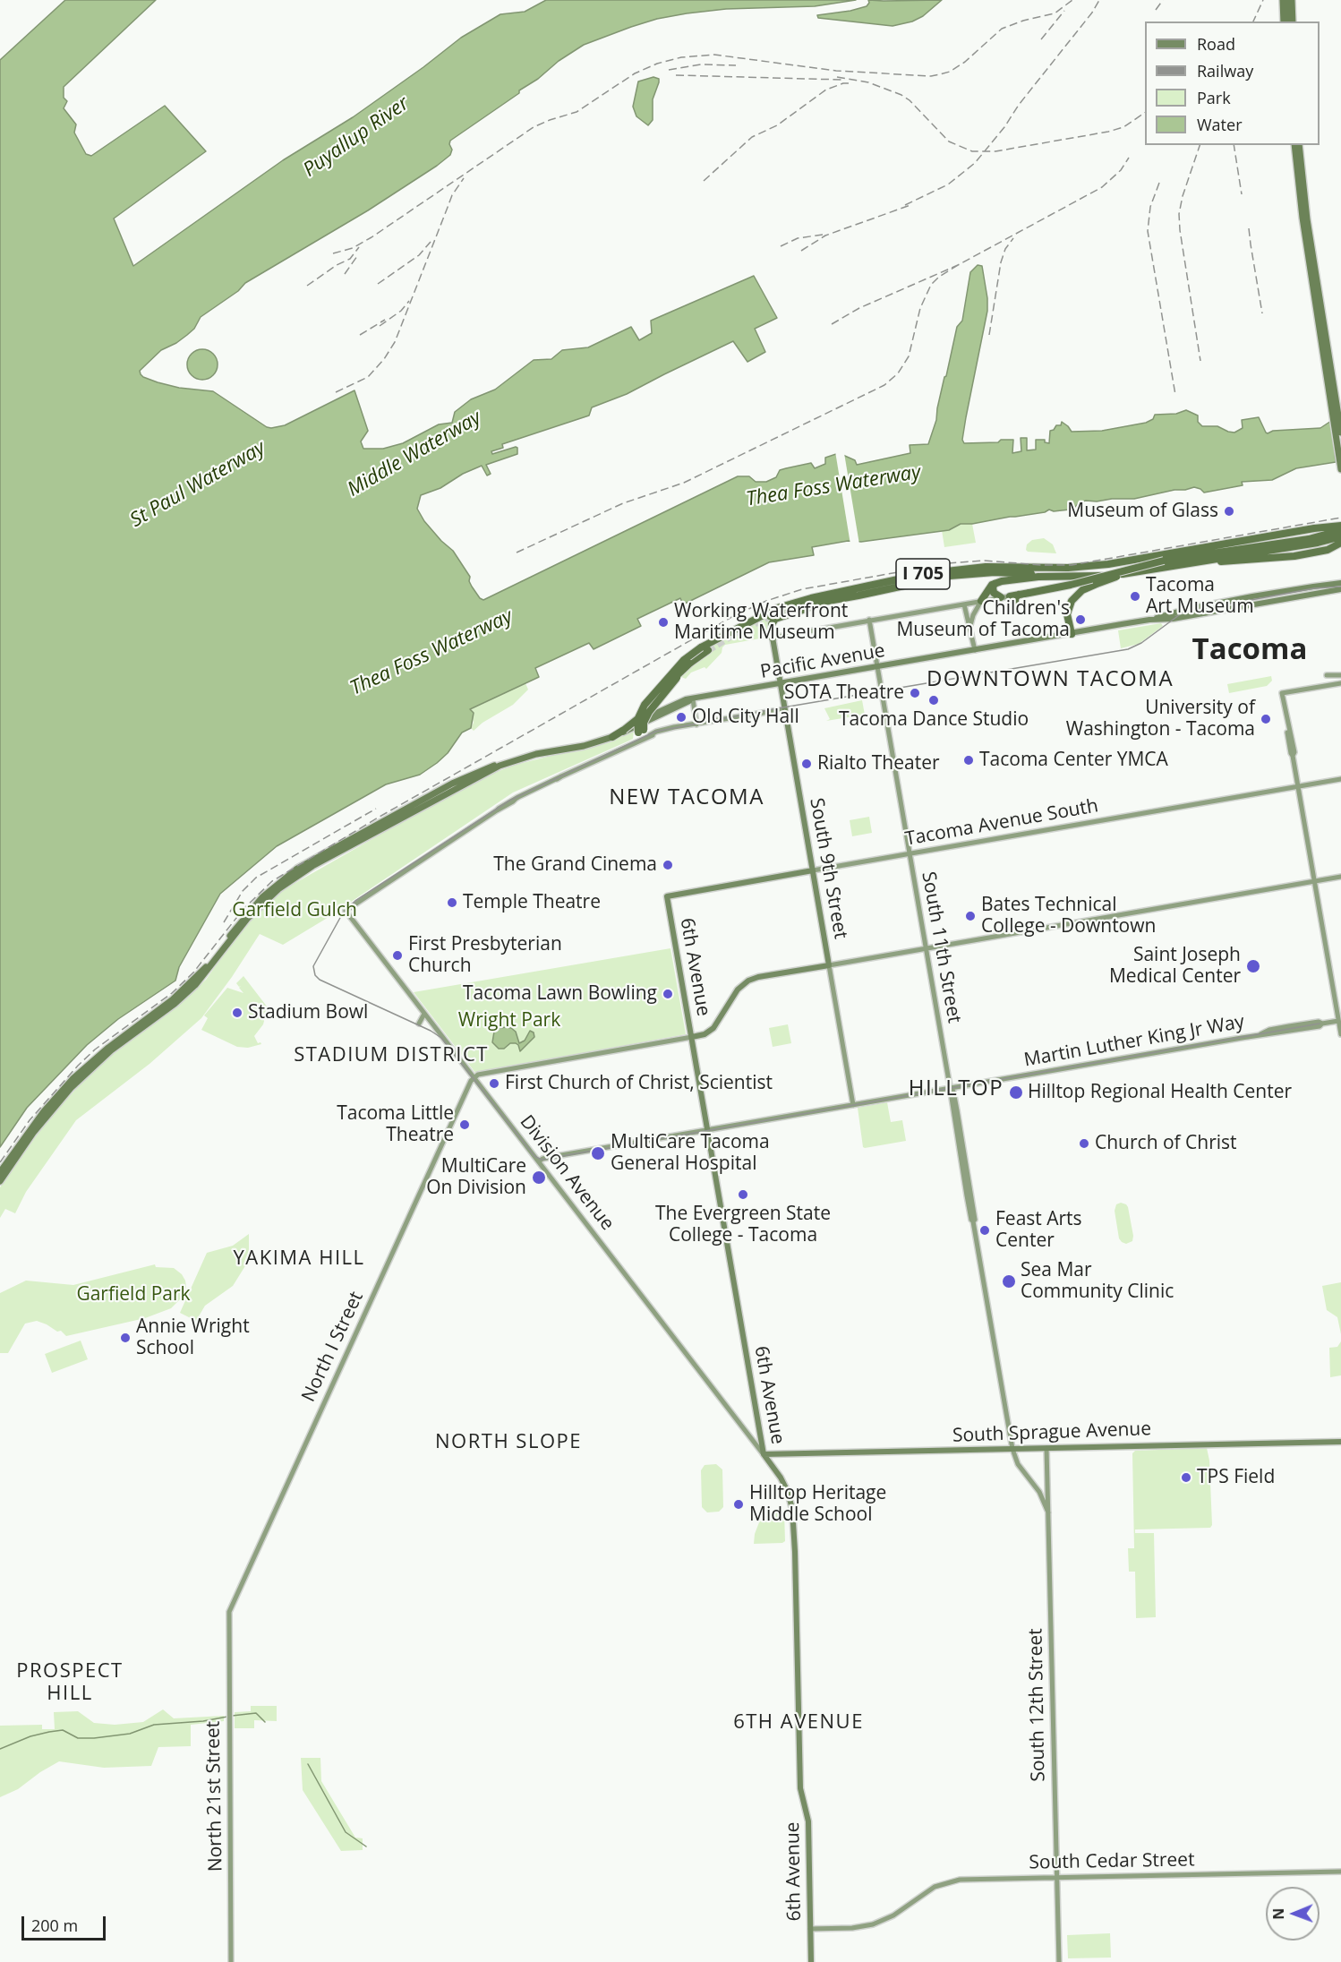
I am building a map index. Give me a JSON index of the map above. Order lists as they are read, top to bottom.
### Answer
{
  "streets": {
    "highway": ["I 705"],
    "main road": [
      "Pacific Avenue",
      "Tacoma Avenue South",
      "South 9th Street",
      "South 11th Street",
      "6th Avenue",
      "Martin Luther King Jr Way",
      "Division Avenue",
      "North I Street",
      "South Sprague Avenue",
      "South 12th Street",
      "North 21st Street",
      "South Cedar Street"
    ]
  },
  "crossings": [
    ["Pacific Avenue", "South 9th Street"],
    ["Pacific Avenue", "South 11th Street"],
    ["Tacoma Avenue South", "South 9th Street"],
    ["Tacoma Avenue South", "South 11th Street"],
    ["Tacoma Avenue South", "6th Avenue"],
    ["South 9th Street", "Martin Luther King Jr Way"],
    ["South 11th Street", "Martin Luther King Jr Way"],
    ["South 11th Street", "South Sprague Avenue"],
    ["South 11th Street", "South 12th Street"],
    ["6th Avenue", "Martin Luther King Jr Way"],
    ["6th Avenue", "Division Avenue"],
    ["6th Avenue", "South Sprague Avenue"],
    ["6th Avenue", "South Cedar Street"],
    ["Martin Luther King Jr Way", "Division Avenue"],
    ["Division Avenue", "North I Street"],
    ["Division Avenue", "South Sprague Avenue"],
    ["North I Street", "North 21st Street"],
    ["South Sprague Avenue", "South 12th Street"],
    ["South 12th Street", "South Cedar Street"]
  ],
  "districts": [
    "Tacoma",
    "DOWNTOWN TACOMA",
    "NEW TACOMA",
    "STADIUM DISTRICT",
    "HILLTOP",
    "YAKIMA HILL",
    "NORTH SLOPE",
    "PROSPECT HILL",
    "6TH AVENUE"
  ],
  "water": [
    "Puyallup River",
    "Middle Waterway",
    "St Paul Waterway",
    "Thea Foss Waterway"
  ],
  "parks": ["Garfield Gulch", "Wright Park", "Garfield Park"],
  "places": [
    "Museum of Glass",
    "Tacoma Art Museum",
    "Children's Museum of Tacoma",
    "Working Waterfront Maritime Museum",
    "SOTA Theatre",
    "Tacoma Dance Studio",
    "Old City Hall",
    "University of Washington - Tacoma",
    "Tacoma Center YMCA",
    "Rialto Theater",
    "The Grand Cinema",
    "Temple Theatre",
    "Bates Technical College - Downtown",
    "First Presbyterian Church",
    "Saint Joseph Medical Center",
    "Tacoma Lawn Bowling",
    "Stadium Bowl",
    "First Church of Christ, Scientist",
    "Hilltop Regional Health Center",
    "Tacoma Little Theatre",
    "Church of Christ",
    "MultiCare Tacoma General Hospital",
    "MultiCare On Division",
    "The Evergreen State College - Tacoma",
    "Feast Arts Center",
    "Sea Mar Community Clinic",
    "Annie Wright School",
    "TPS Field",
    "Hilltop Heritage Middle School"
  ],
  "legend": [
    "Road",
    "Railway",
    "Park",
    "Water"
  ],
  "scale_bar": "200 m",
  "north": "left"
}
